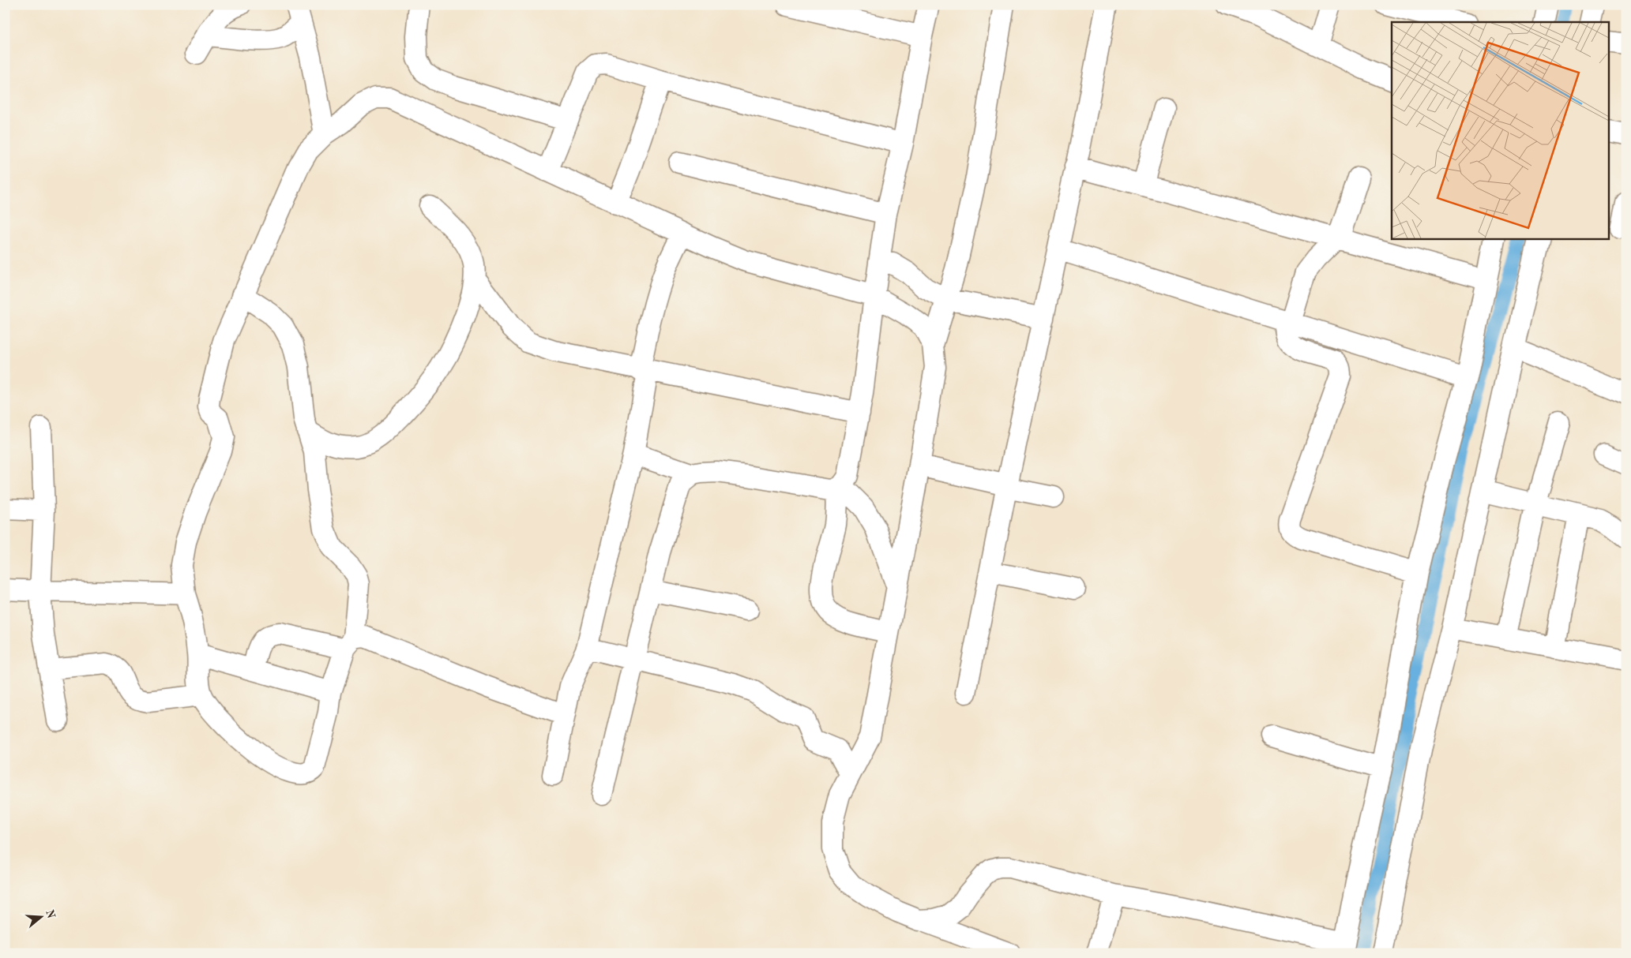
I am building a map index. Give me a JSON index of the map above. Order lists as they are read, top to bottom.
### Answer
{
  "north": "right"
}
